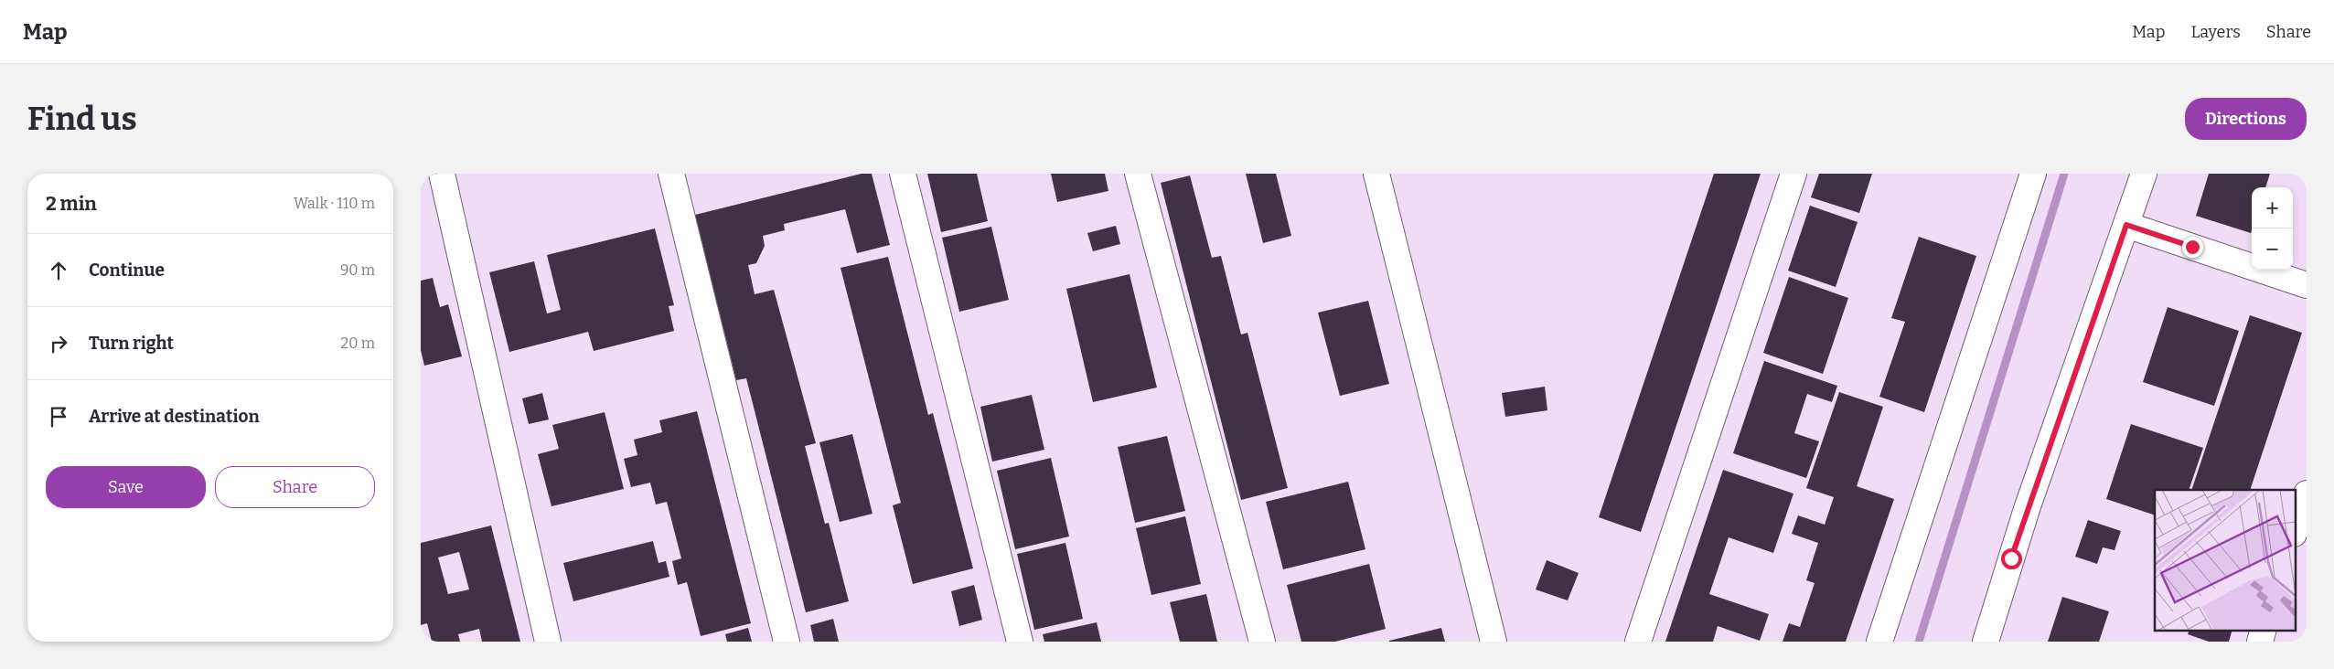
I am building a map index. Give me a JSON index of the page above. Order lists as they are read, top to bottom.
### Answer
{
  "page": {
    "header": "Map",
    "nav": ["Map", "Layers", "Share"],
    "buttons": [
      "Directions",
      ["Save", "Share"]
    ],
    "title": "Find us",
    "heading": ["2 min", "Walk · 110 m"],
    "map_buttons": ["+", "−"],
    "list": [
      ["Continue", "90 m"],
      ["Turn right", "20 m"],
      "Arrive at destination"
    ]
  }
}
